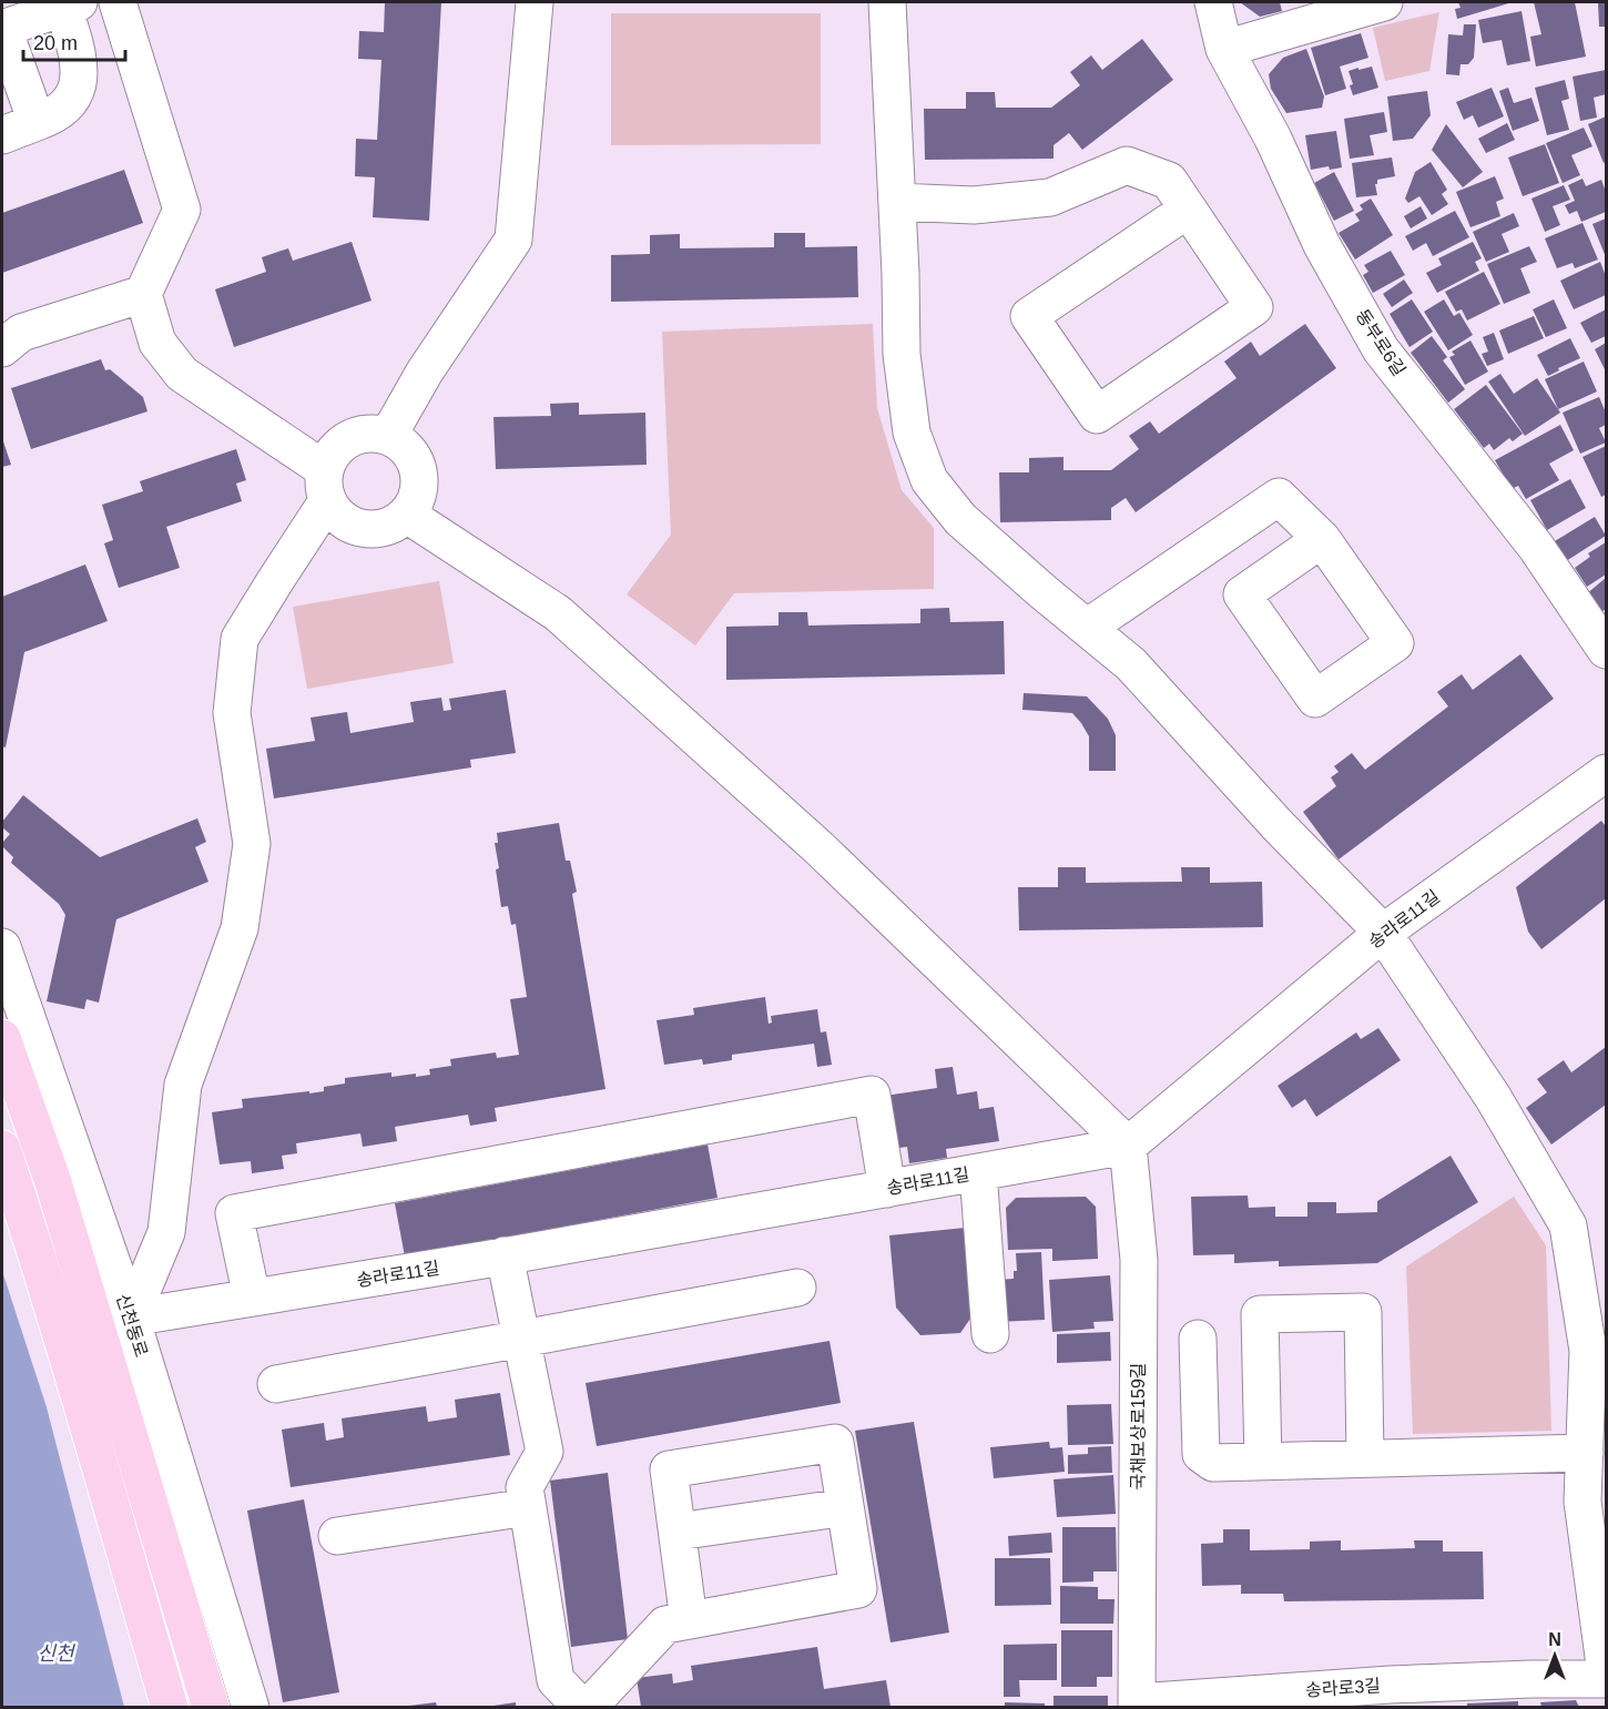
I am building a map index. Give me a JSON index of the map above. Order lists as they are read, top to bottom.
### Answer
{
  "streets": {
    "main road": ["신천동로"],
    "street": [
      "동부로6길",
      "송라로11길",
      "국채보상로159길",
      "송라로3길"
    ]
  },
  "crossings": [
    ["송라로11길", "신천동로"],
    ["송라로11길", "국채보상로159길"],
    ["국채보상로159길", "송라로3길"]
  ],
  "water": ["신천"],
  "scale_bar": "20 m",
  "north": "top"
}
